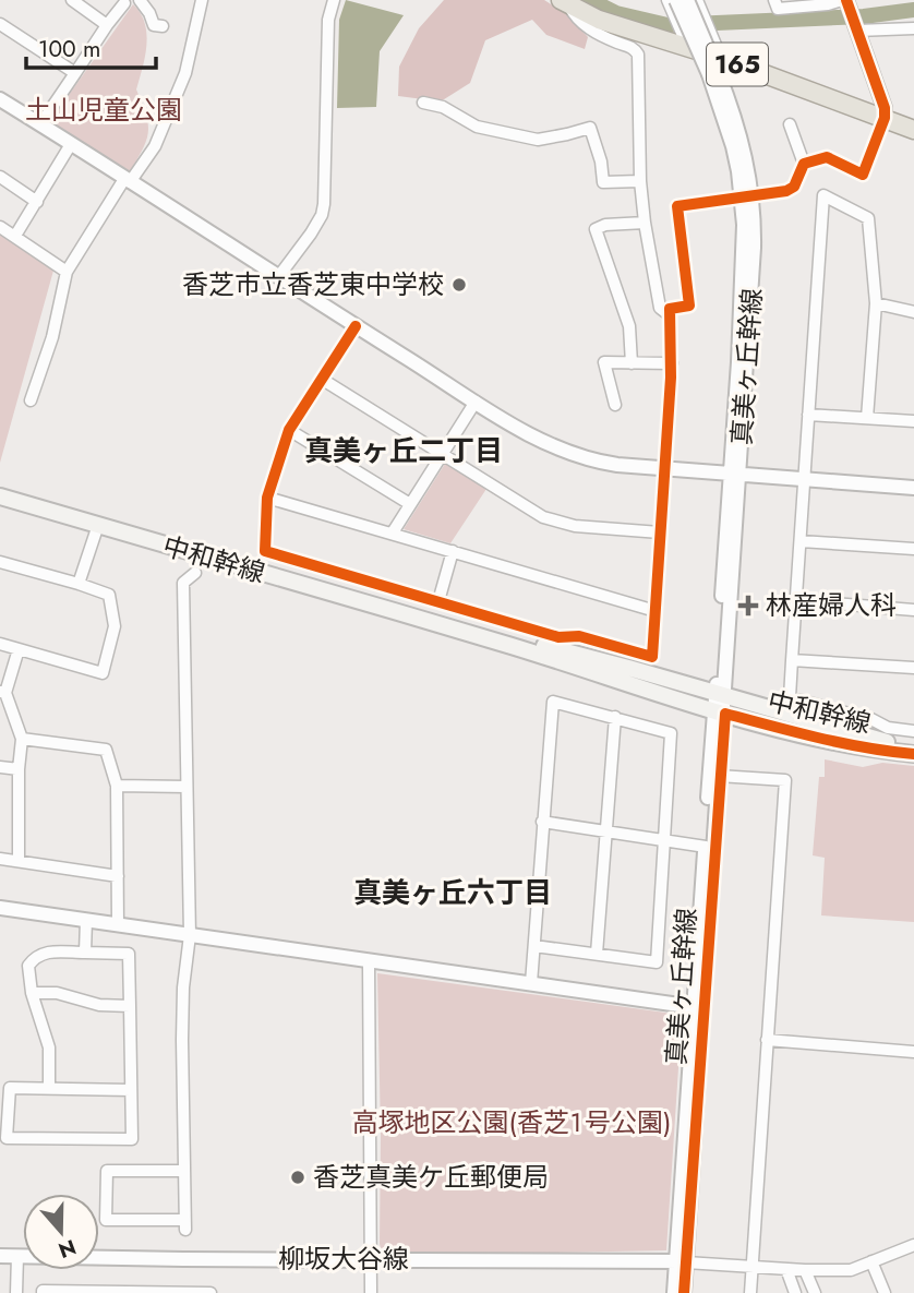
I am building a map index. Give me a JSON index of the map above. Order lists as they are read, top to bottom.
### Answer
{
  "streets": {
    "highway": ["165"],
    "main road": ["中和幹線"],
    "street": ["真美ヶ丘幹線", "柳坂大谷線"]
  },
  "crossings": [
    ["165", "真美ヶ丘幹線"],
    ["真美ヶ丘幹線", "中和幹線"],
    ["真美ヶ丘幹線", "柳坂大谷線"]
  ],
  "districts": ["真美ヶ丘二丁目", "真美ヶ丘六丁目"],
  "parks": ["土山児童公園", "高塚地区公園(香芝１号公園)"],
  "places": {
    "other": ["香芝市立香芝東中学校", "香芝真美ケ丘郵便局"],
    "health": ["林産婦人科"]
  },
  "scale_bar": "100 m",
  "north": "bottom"
}
